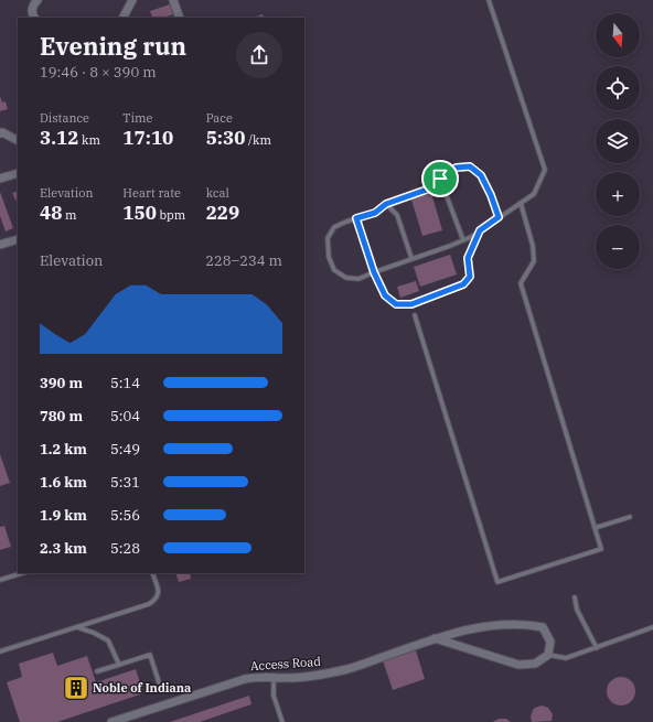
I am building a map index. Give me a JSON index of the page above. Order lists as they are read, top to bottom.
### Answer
{
  "streets": {
    "street": ["Access Road"]
  },
  "places": {
    "building": ["Noble of Indiana"]
  },
  "north": "bottom",
  "page": {
    "map_buttons": ["+", "−"],
    "heading": ["Evening run", "19:46 · 8 × 390 m"],
    "stats": [
      ["Distance", "3.12 km"],
      ["Time", "17:10"],
      ["Pace", "5:30 /km"],
      ["Elevation", "48 m"],
      ["Heart rate", "150 bpm"],
      ["kcal", "229"]
    ],
    "chart": ["Elevation", "228–234 m"],
    "list": [
      {
        "name": "390 m",
        "note": "5:14"
      },
      {
        "name": "780 m",
        "note": "5:04"
      },
      {
        "name": "1.2 km",
        "note": "5:49"
      },
      {
        "name": "1.6 km",
        "note": "5:31"
      },
      {
        "name": "1.9 km",
        "note": "5:56"
      },
      {
        "name": "2.3 km",
        "note": "5:28"
      }
    ]
  }
}
